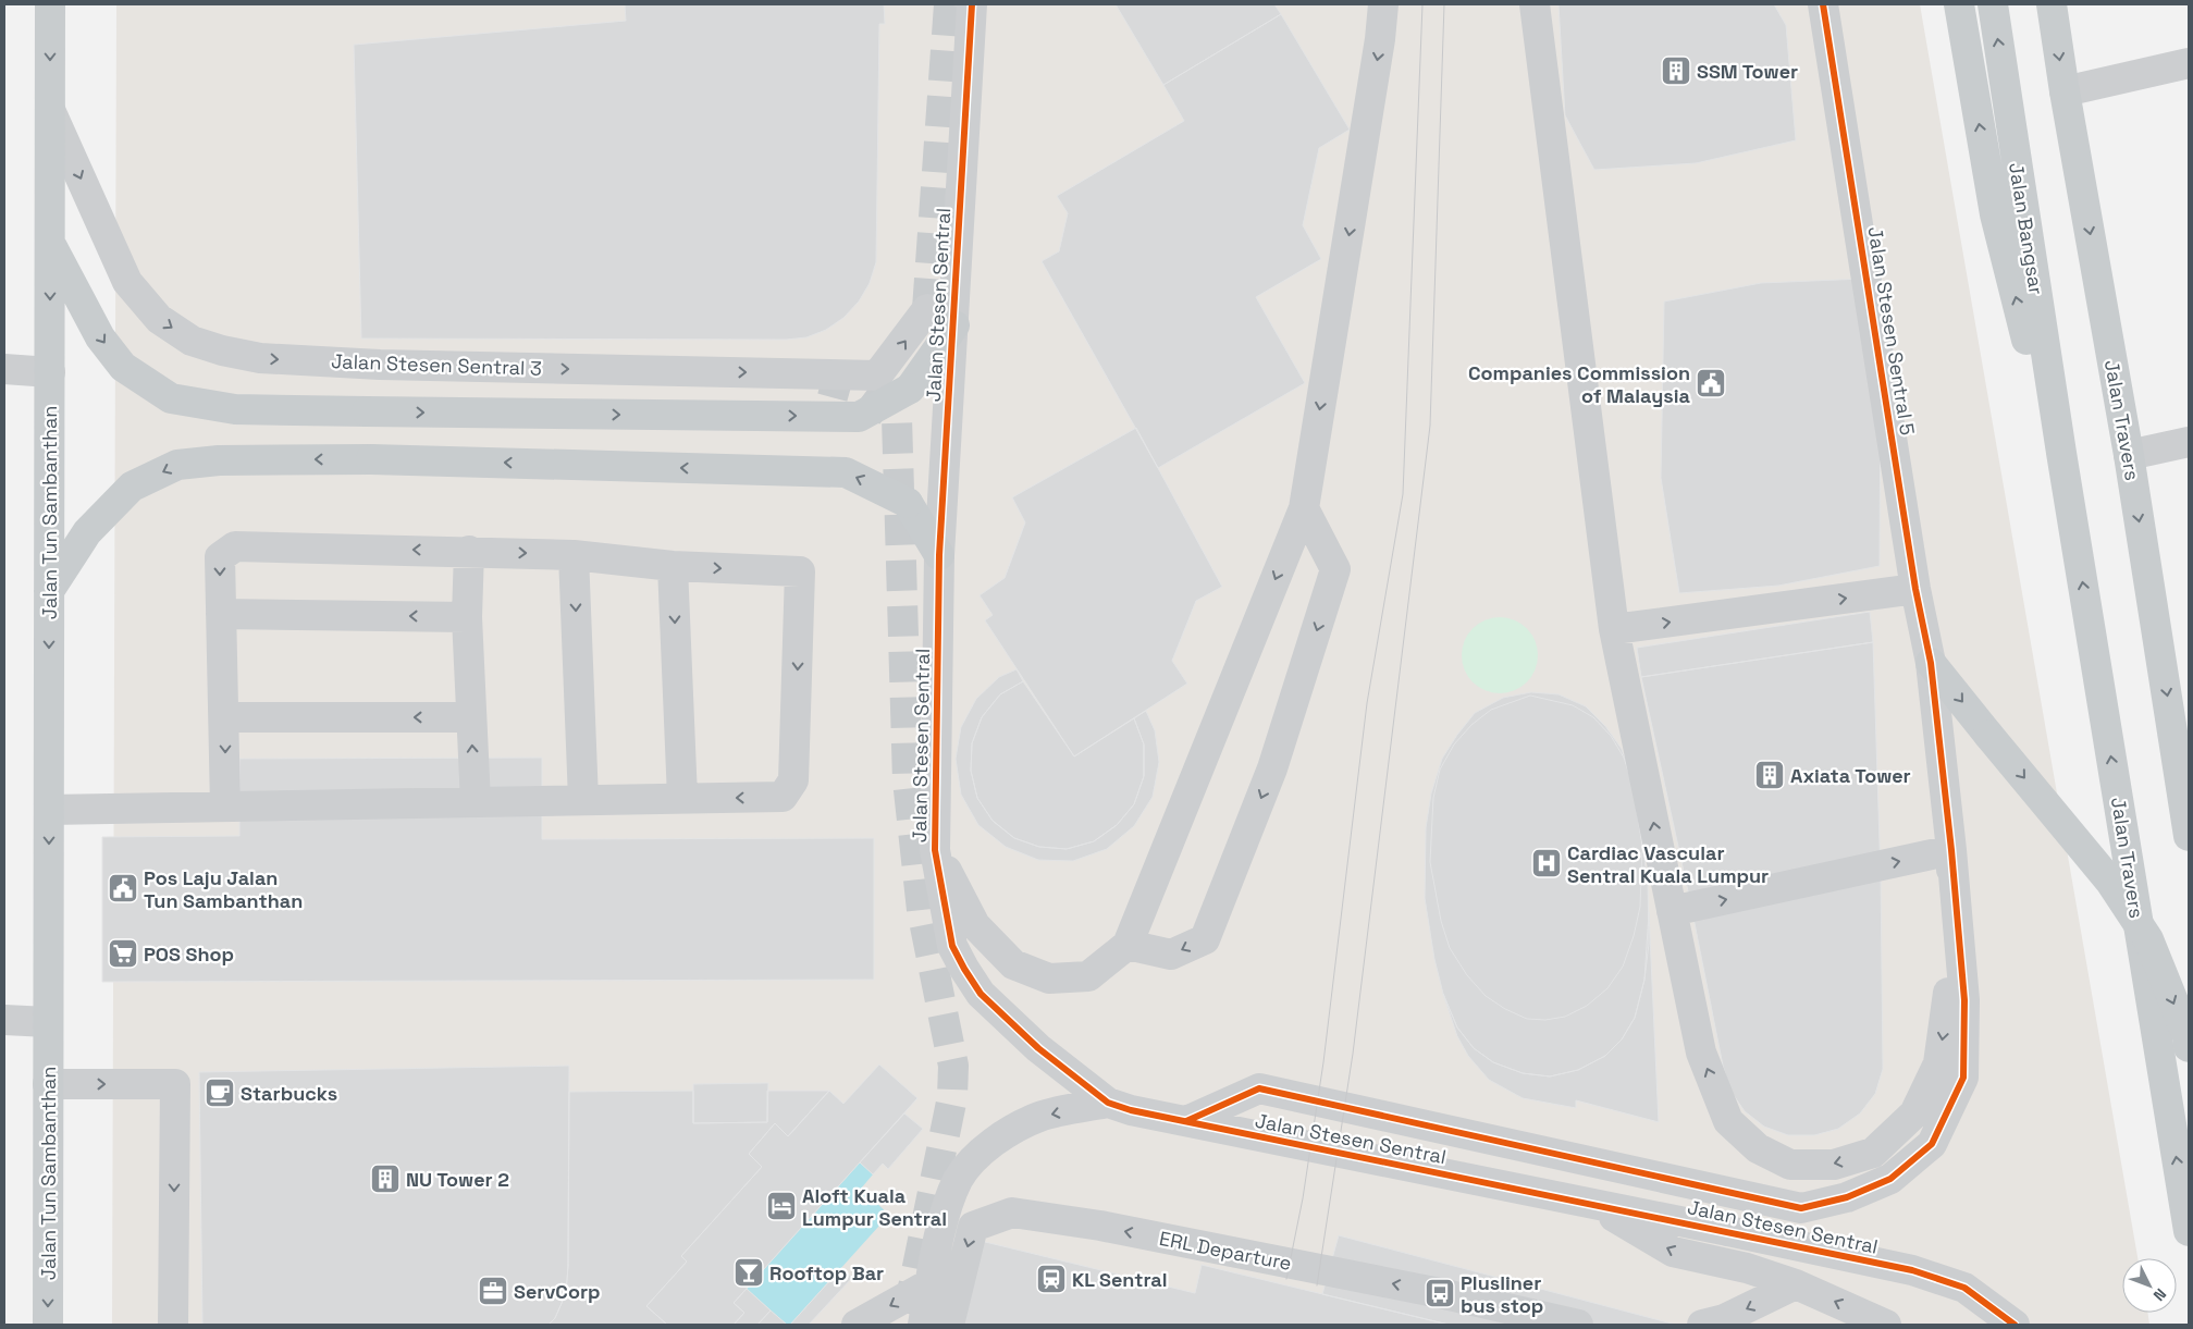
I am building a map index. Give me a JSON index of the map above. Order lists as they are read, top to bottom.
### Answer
{
  "streets": {
    "main road": ["Jalan Bangsar", "Jalan Travers", "Jalan Tun Sambanthan"],
    "street": [
      "Jalan Stesen Sentral",
      "Jalan Stesen Sentral 5",
      "Jalan Stesen Sentral 3",
      "ERL Departure"
    ]
  },
  "crossings": [
    ["Jalan Bangsar", "Jalan Travers"],
    ["Jalan Stesen Sentral 3", "Jalan Tun Sambanthan"]
  ],
  "one_way": ["Jalan Tun Sambanthan", "ERL Departure"],
  "places": {
    "building": ["SSM Tower", "Axiata Tower", "NU Tower 2"],
    "public building": ["Companies Commission of Malaysia", "Pos Laju Jalan Tun Sambanthan"],
    "hospital": ["Cardiac Vascular Sentral Kuala Lumpur"],
    "supermarket": ["POS Shop"],
    "cafe": ["Starbucks"],
    "hotel": ["Aloft Kuala Lumpur Sentral"],
    "bar": ["Rooftop Bar"],
    "station": ["KL Sentral"],
    "office": ["ServCorp"],
    "bus stop": ["Plusliner bus stop"]
  },
  "north": "bottom right"
}
